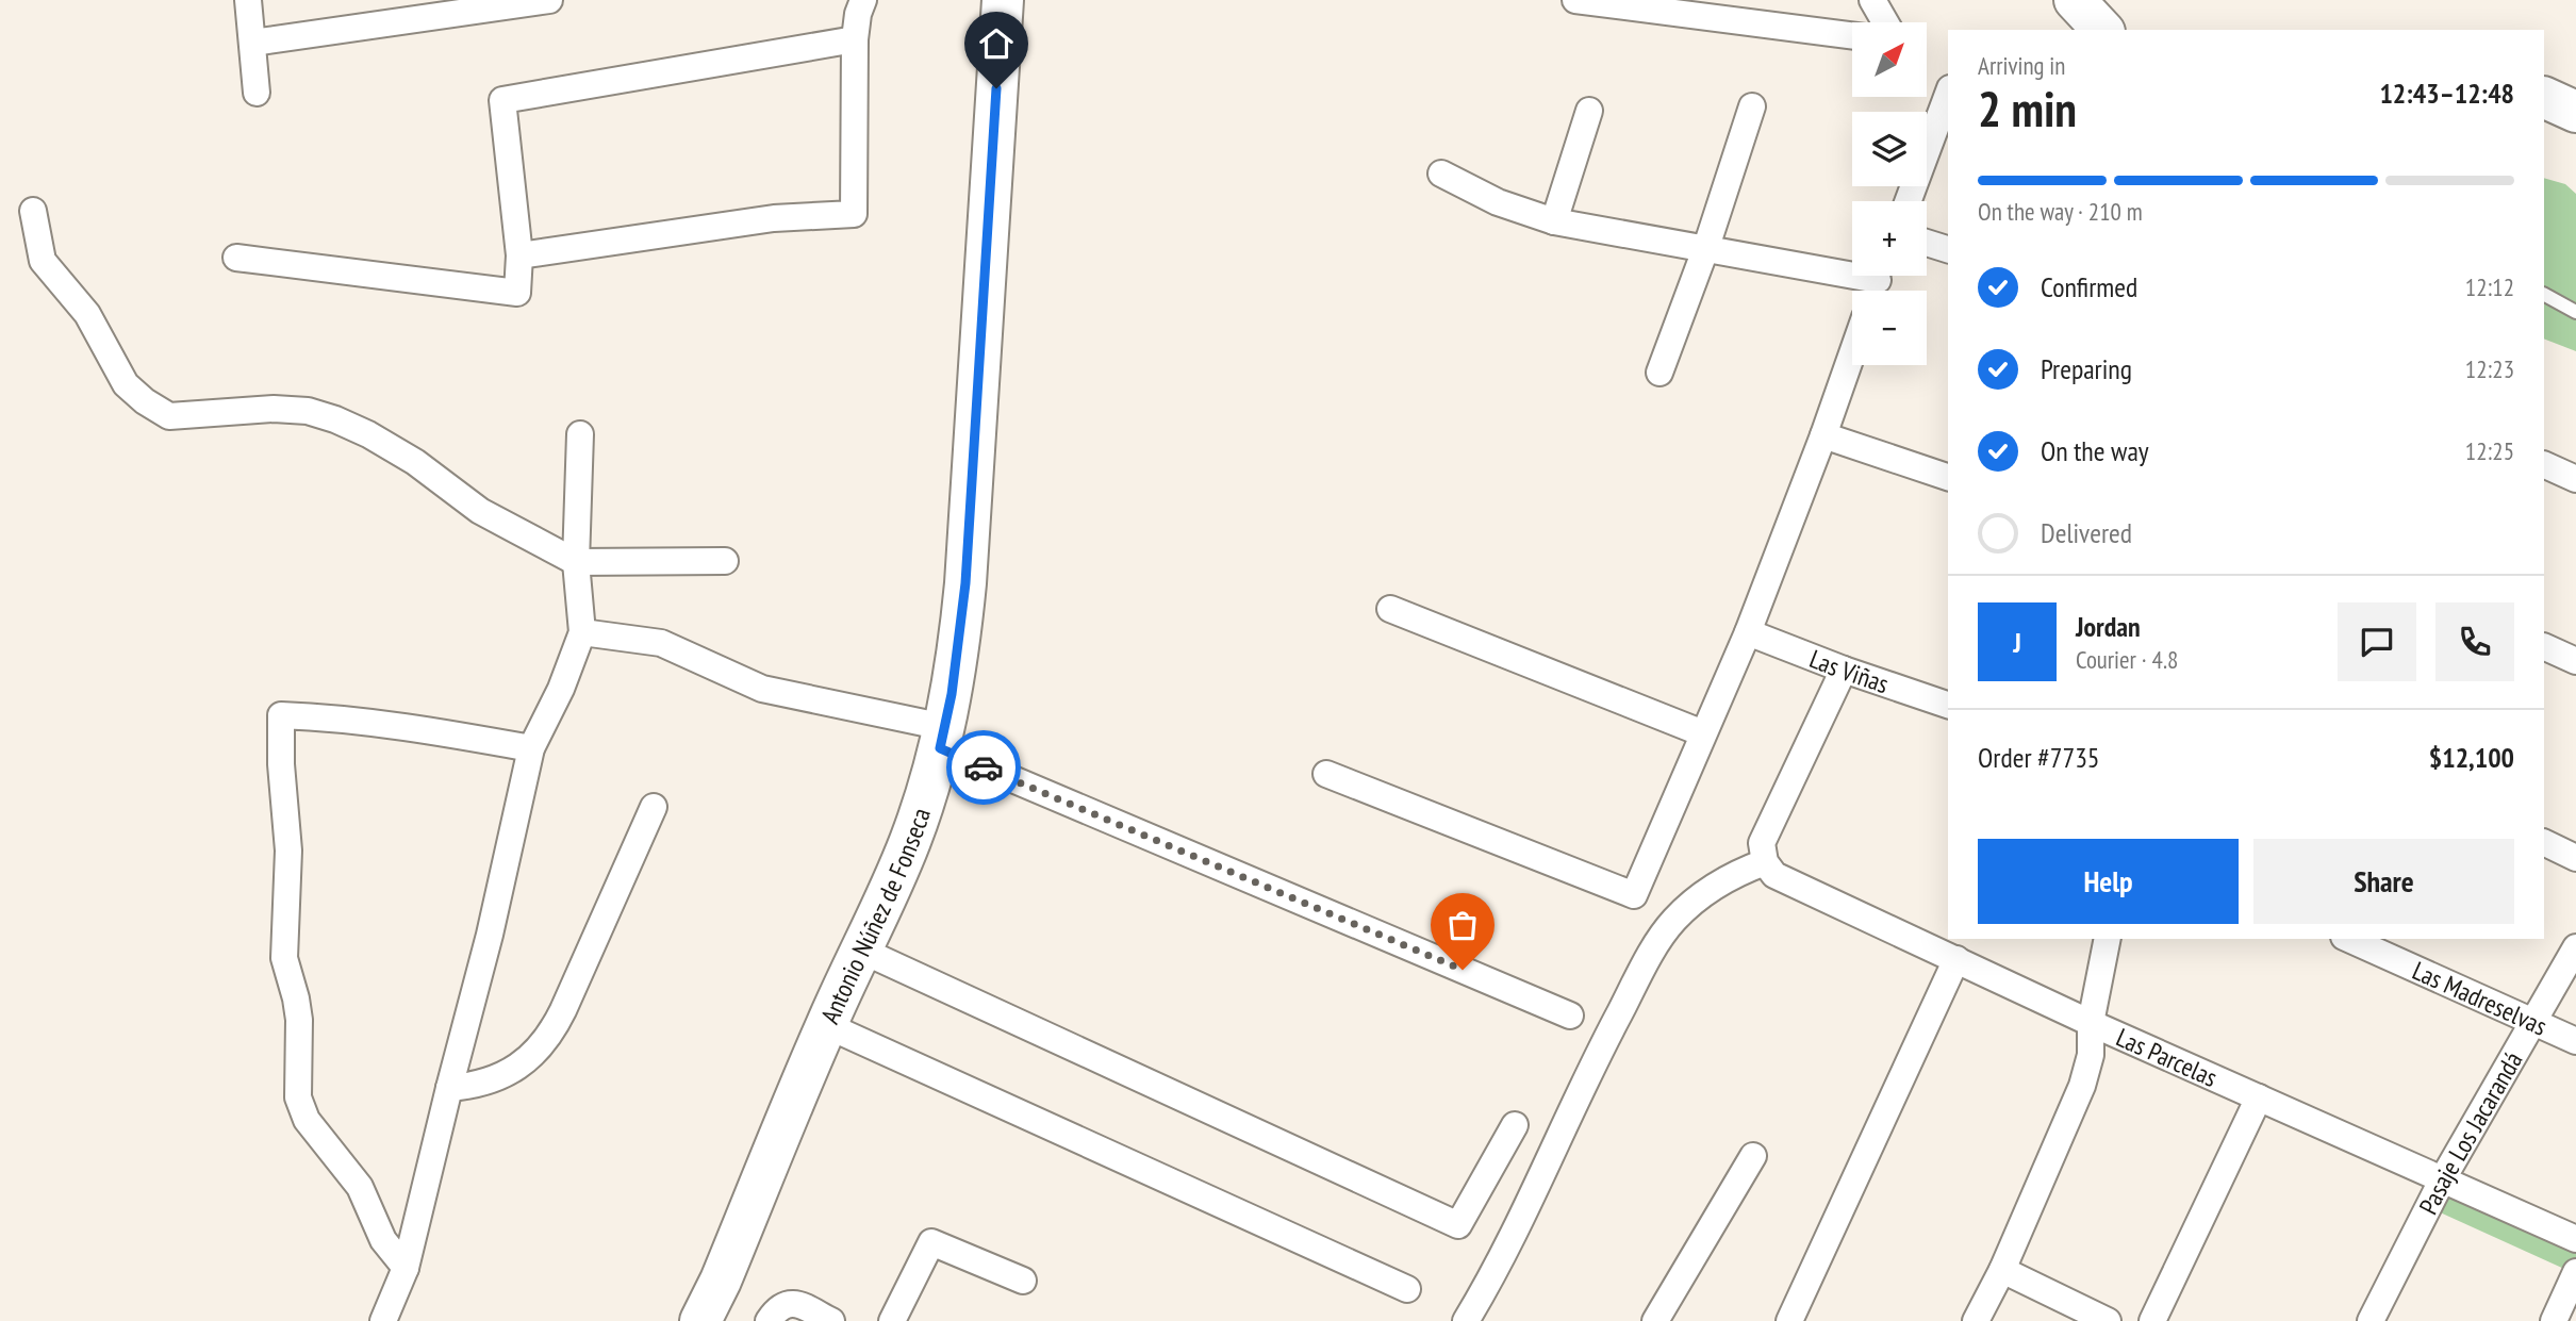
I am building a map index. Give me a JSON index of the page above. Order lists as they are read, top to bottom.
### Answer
{
  "streets": {
    "main road": ["Antonio Núñez de Fonseca"],
    "street": [
      "Las Viñas",
      "Las Madreselvas",
      "Las Parcelas",
      "Pasaje Los Jacarandá"
    ]
  },
  "crossings": [
    ["Las Madreselvas", "Pasaje Los Jacarandá"],
    ["Las Parcelas", "Pasaje Los Jacarandá"]
  ],
  "north": "top right",
  "page": {
    "map_buttons": ["+", "−"],
    "heading": ["2 min", "Arriving in", "12:43–12:48"],
    "panel": [
      "Jordan",
      "Courier · 4.8",
      "Order #7735",
      "$12,100"
    ],
    "bar": "On the way · 210 m",
    "list": [
      ["Confirmed", "12:12"],
      ["Preparing", "12:23"],
      ["On the way", "12:25"],
      "Delivered"
    ],
    "round": "J",
    "buttons": ["Help", "Share"]
  }
}
